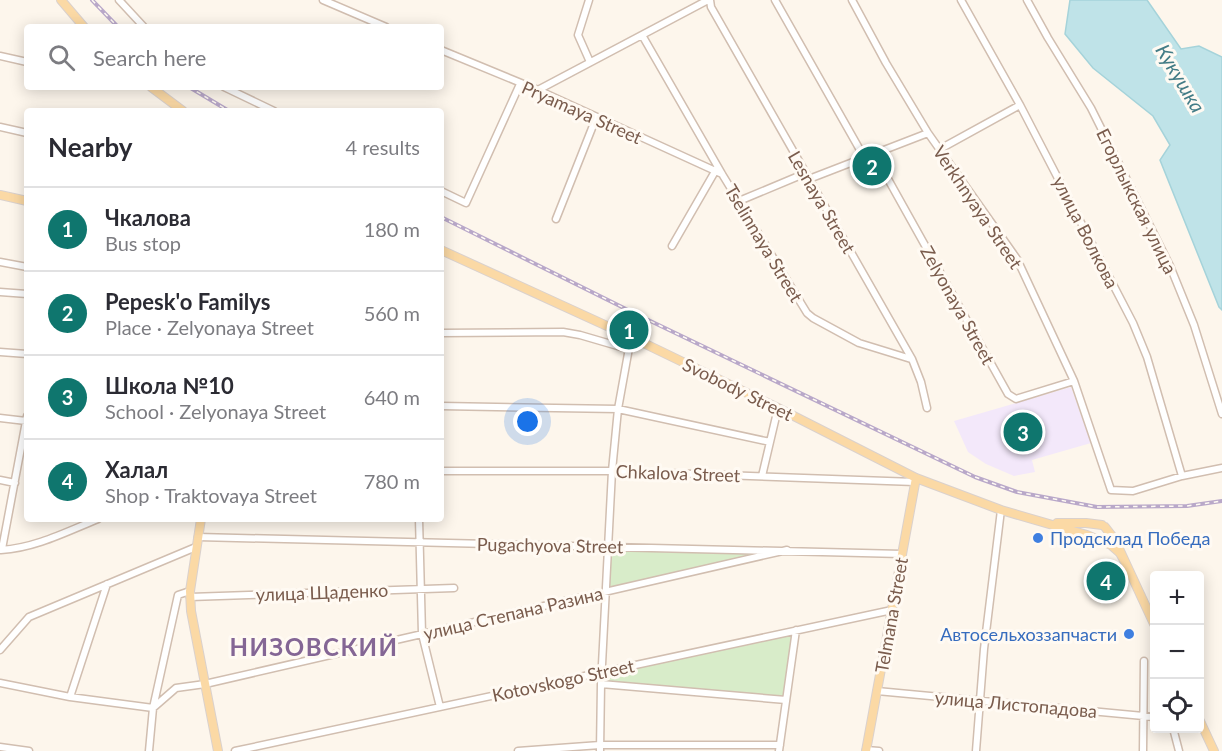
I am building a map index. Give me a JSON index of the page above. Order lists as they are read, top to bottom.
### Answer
{
  "streets": {
    "main road": ["Svobody Street", "Telmana Street"],
    "street": [
      "Pryamaya Street",
      "Егорлыкская улица",
      "Lesnaya Street",
      "Verkhnyaya Street",
      "улица Волкова",
      "Tselinnaya Street",
      "Zelyonaya Street",
      "Chkalova Street",
      "Pugachyova Street",
      "улица Щаденко",
      "улица Степана Разина",
      "Kotovskogo Street",
      "улица Листопадова"
    ]
  },
  "crossings": [
    ["Pryamaya Street", "Tselinnaya Street"],
    ["Lesnaya Street", "Tselinnaya Street"],
    ["Verkhnyaya Street", "улица Волкова"],
    ["Verkhnyaya Street", "Zelyonaya Street"],
    ["Svobody Street", "Chkalova Street"],
    ["Svobody Street", "Telmana Street"],
    ["Chkalova Street", "Telmana Street"],
    ["Pugachyova Street", "улица Степана Разина"],
    ["Pugachyova Street", "Telmana Street"],
    ["Telmana Street", "Kotovskogo Street"],
    ["Telmana Street", "улица Листопадова"]
  ],
  "districts": ["НИЗОВСКИЙ"],
  "water": ["Кукушка"],
  "places": ["Продсклад Победа", "Автосельхоззапчасти"],
  "page": {
    "search": "Search here",
    "heading": ["Nearby", "4 results"],
    "pins": [
      "2",
      "1",
      "3",
      "4"
    ],
    "list": [
      {
        "mark": "1",
        "name": "Чкалова",
        "note": "Bus stop",
        "value": "180 m"
      },
      {
        "mark": "2",
        "name": "Pepesk'o Familys",
        "note": "Place · Zelyonaya Street",
        "value": "560 m"
      },
      {
        "mark": "3",
        "name": "Школа №10",
        "note": "School · Zelyonaya Street",
        "value": "640 m"
      },
      {
        "mark": "4",
        "name": "Халал",
        "note": "Shop · Traktovaya Street",
        "value": "780 m"
      }
    ],
    "map_buttons": ["+", "−"]
  }
}
